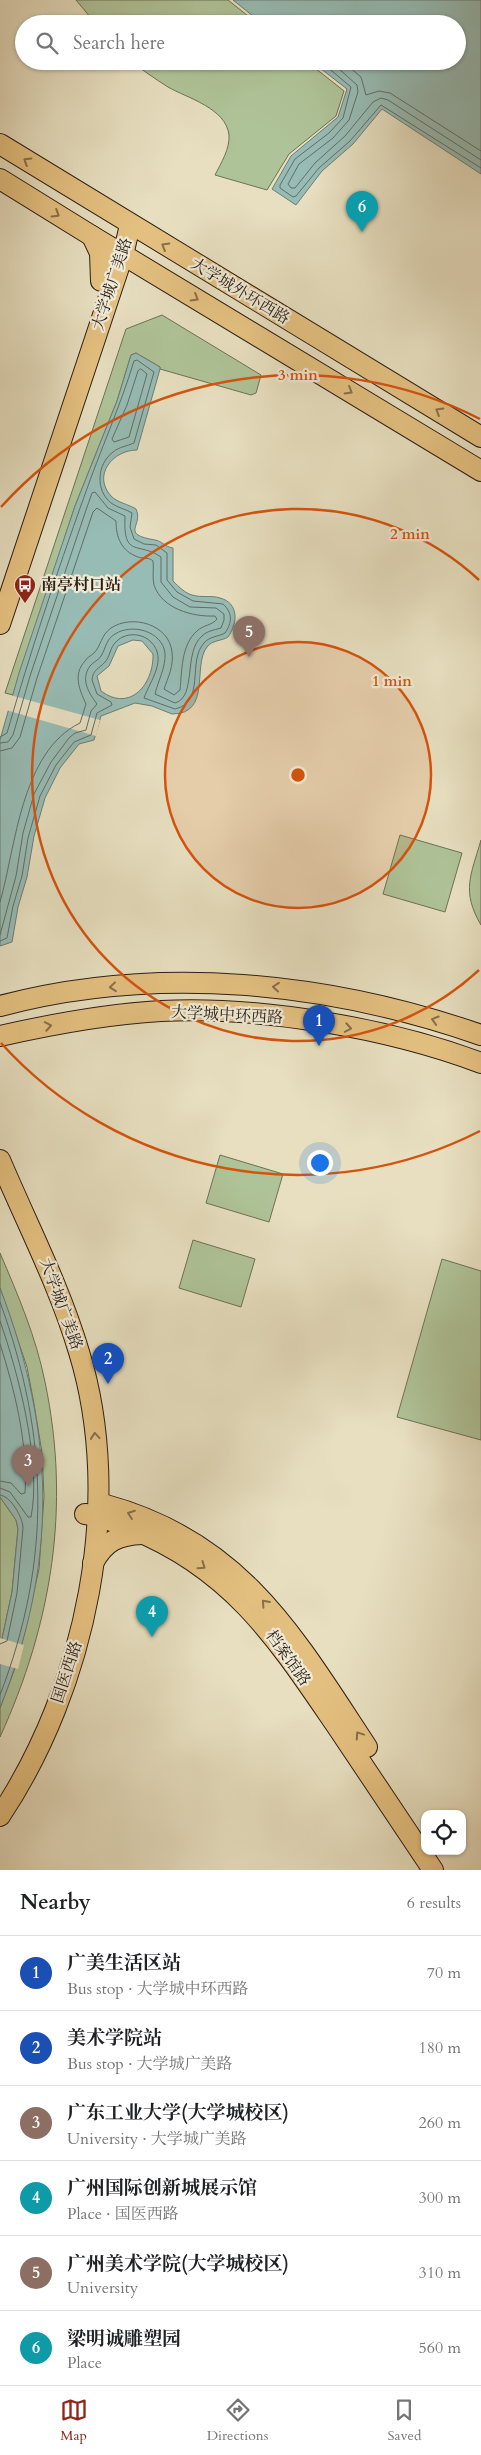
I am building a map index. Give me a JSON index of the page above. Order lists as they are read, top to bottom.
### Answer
{
  "streets": {
    "main road": [
      "大学城广美路",
      "大学城外环西路",
      "大学城中环西路",
      "档案馆路",
      "国医西路"
    ]
  },
  "crossings": [
    ["大学城广美路", "大学城外环西路"],
    ["大学城广美路", "档案馆路"],
    ["大学城广美路", "国医西路"],
    ["档案馆路", "国医西路"]
  ],
  "places": {
    "bus stop": ["南亭村口站"]
  },
  "page": {
    "search": "Search here",
    "pins": [
      "6",
      "5",
      "1",
      "2",
      "3",
      "4"
    ],
    "heading": ["Nearby", "6 results"],
    "list": [
      {
        "mark": "1",
        "name": "广美生活区站",
        "note": "Bus stop · 大学城中环西路",
        "value": "70 m"
      },
      {
        "mark": "2",
        "name": "美术学院站",
        "note": "Bus stop · 大学城广美路",
        "value": "180 m"
      },
      {
        "mark": "3",
        "name": "广东工业大学(大学城校区)",
        "note": "University · 大学城广美路",
        "value": "260 m"
      },
      {
        "mark": "4",
        "name": "广州国际创新城展示馆",
        "note": "Place · 国医西路",
        "value": "300 m"
      },
      {
        "mark": "5",
        "name": "广州美术学院(大学城校区)",
        "note": "University",
        "value": "310 m"
      },
      {
        "mark": "6",
        "name": "梁明诚雕塑园",
        "note": "Place",
        "value": "560 m"
      }
    ],
    "nav": ["Map", "Directions", "Saved"]
  },
  "rings": ["3 min", "2 min", "1 min"]
}
